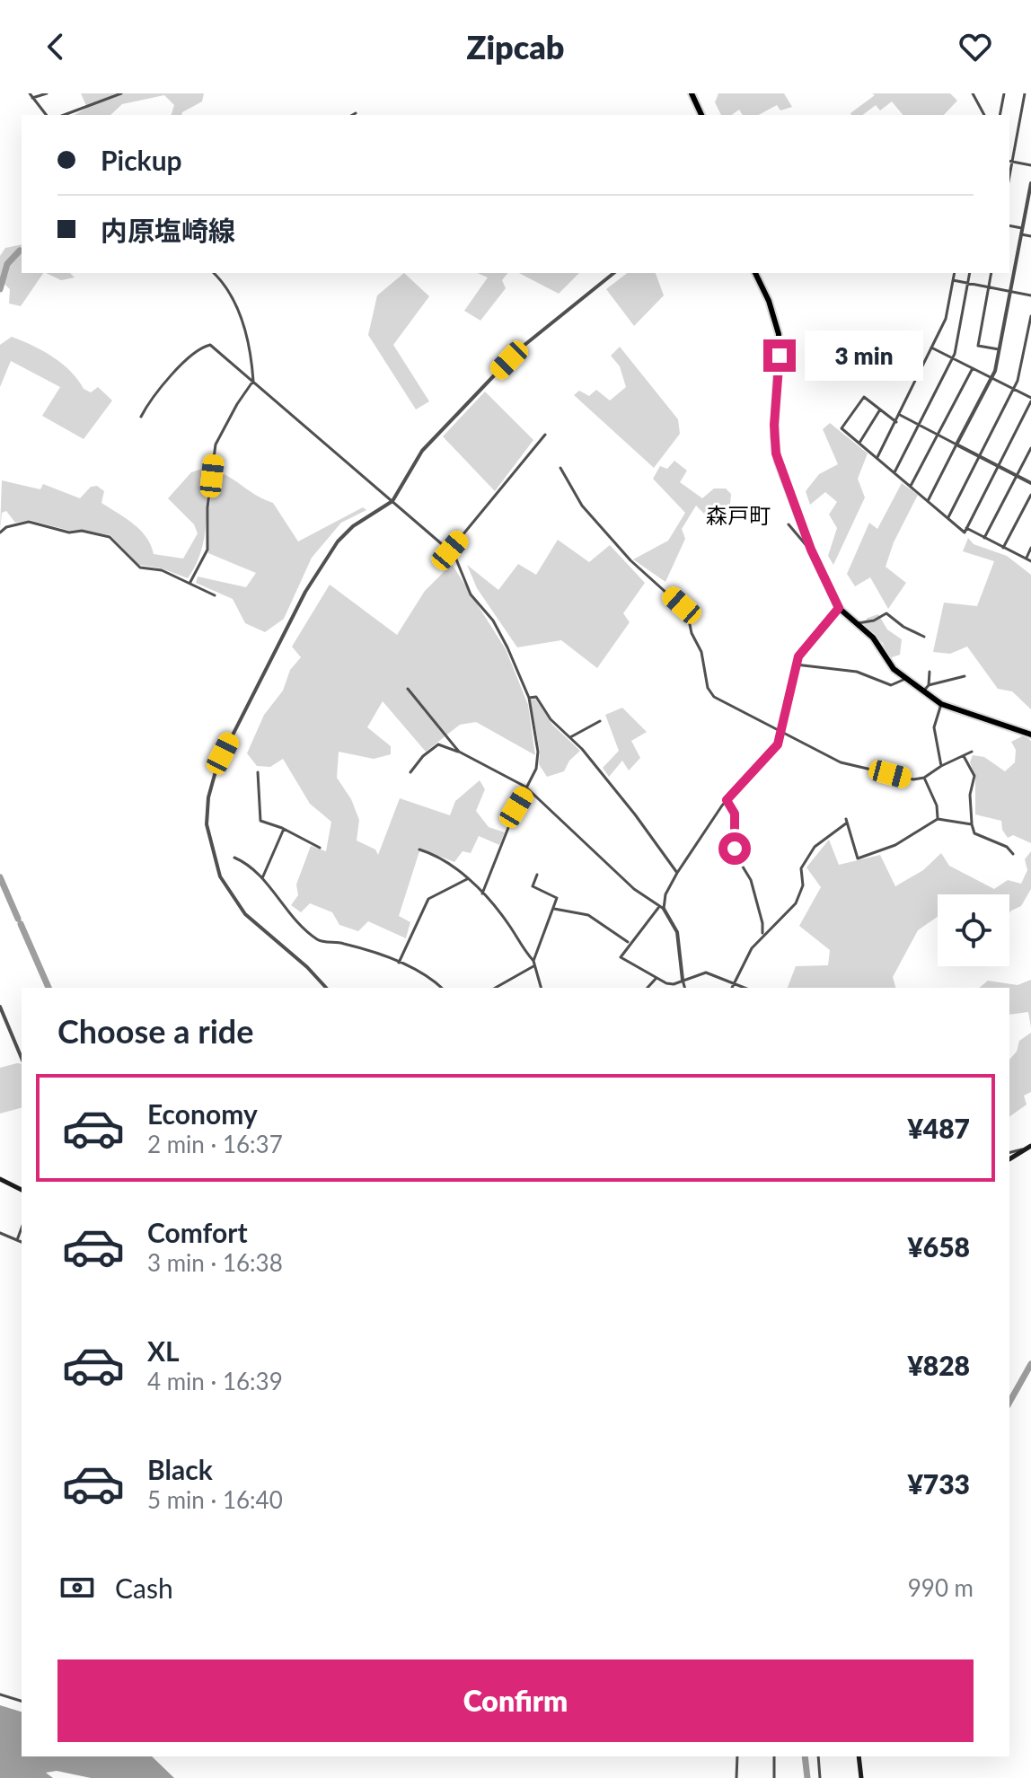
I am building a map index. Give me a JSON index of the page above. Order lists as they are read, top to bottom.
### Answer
{
  "districts": ["森戸町"],
  "page": {
    "header": "Zipcab",
    "banner": ["Pickup", "内原塩崎線"],
    "bubble": "3 min",
    "heading": "Choose a ride",
    "list": [
      {
        "name": "Economy",
        "note": "2 min · 16:37",
        "value": "¥487"
      },
      {
        "name": "Comfort",
        "note": "3 min · 16:38",
        "value": "¥658"
      },
      {
        "name": "XL",
        "note": "4 min · 16:39",
        "value": "¥828"
      },
      {
        "name": "Black",
        "note": "5 min · 16:40",
        "value": "¥733"
      }
    ],
    "pay": ["Cash", "990 m"],
    "buttons": "Confirm"
  }
}
